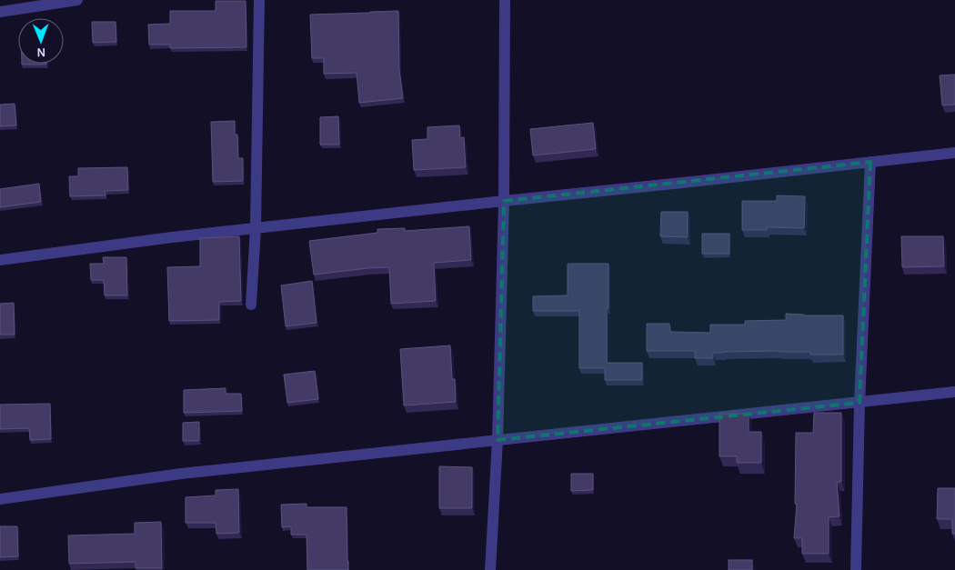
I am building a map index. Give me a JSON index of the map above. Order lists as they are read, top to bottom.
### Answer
{
  "north": "bottom"
}
